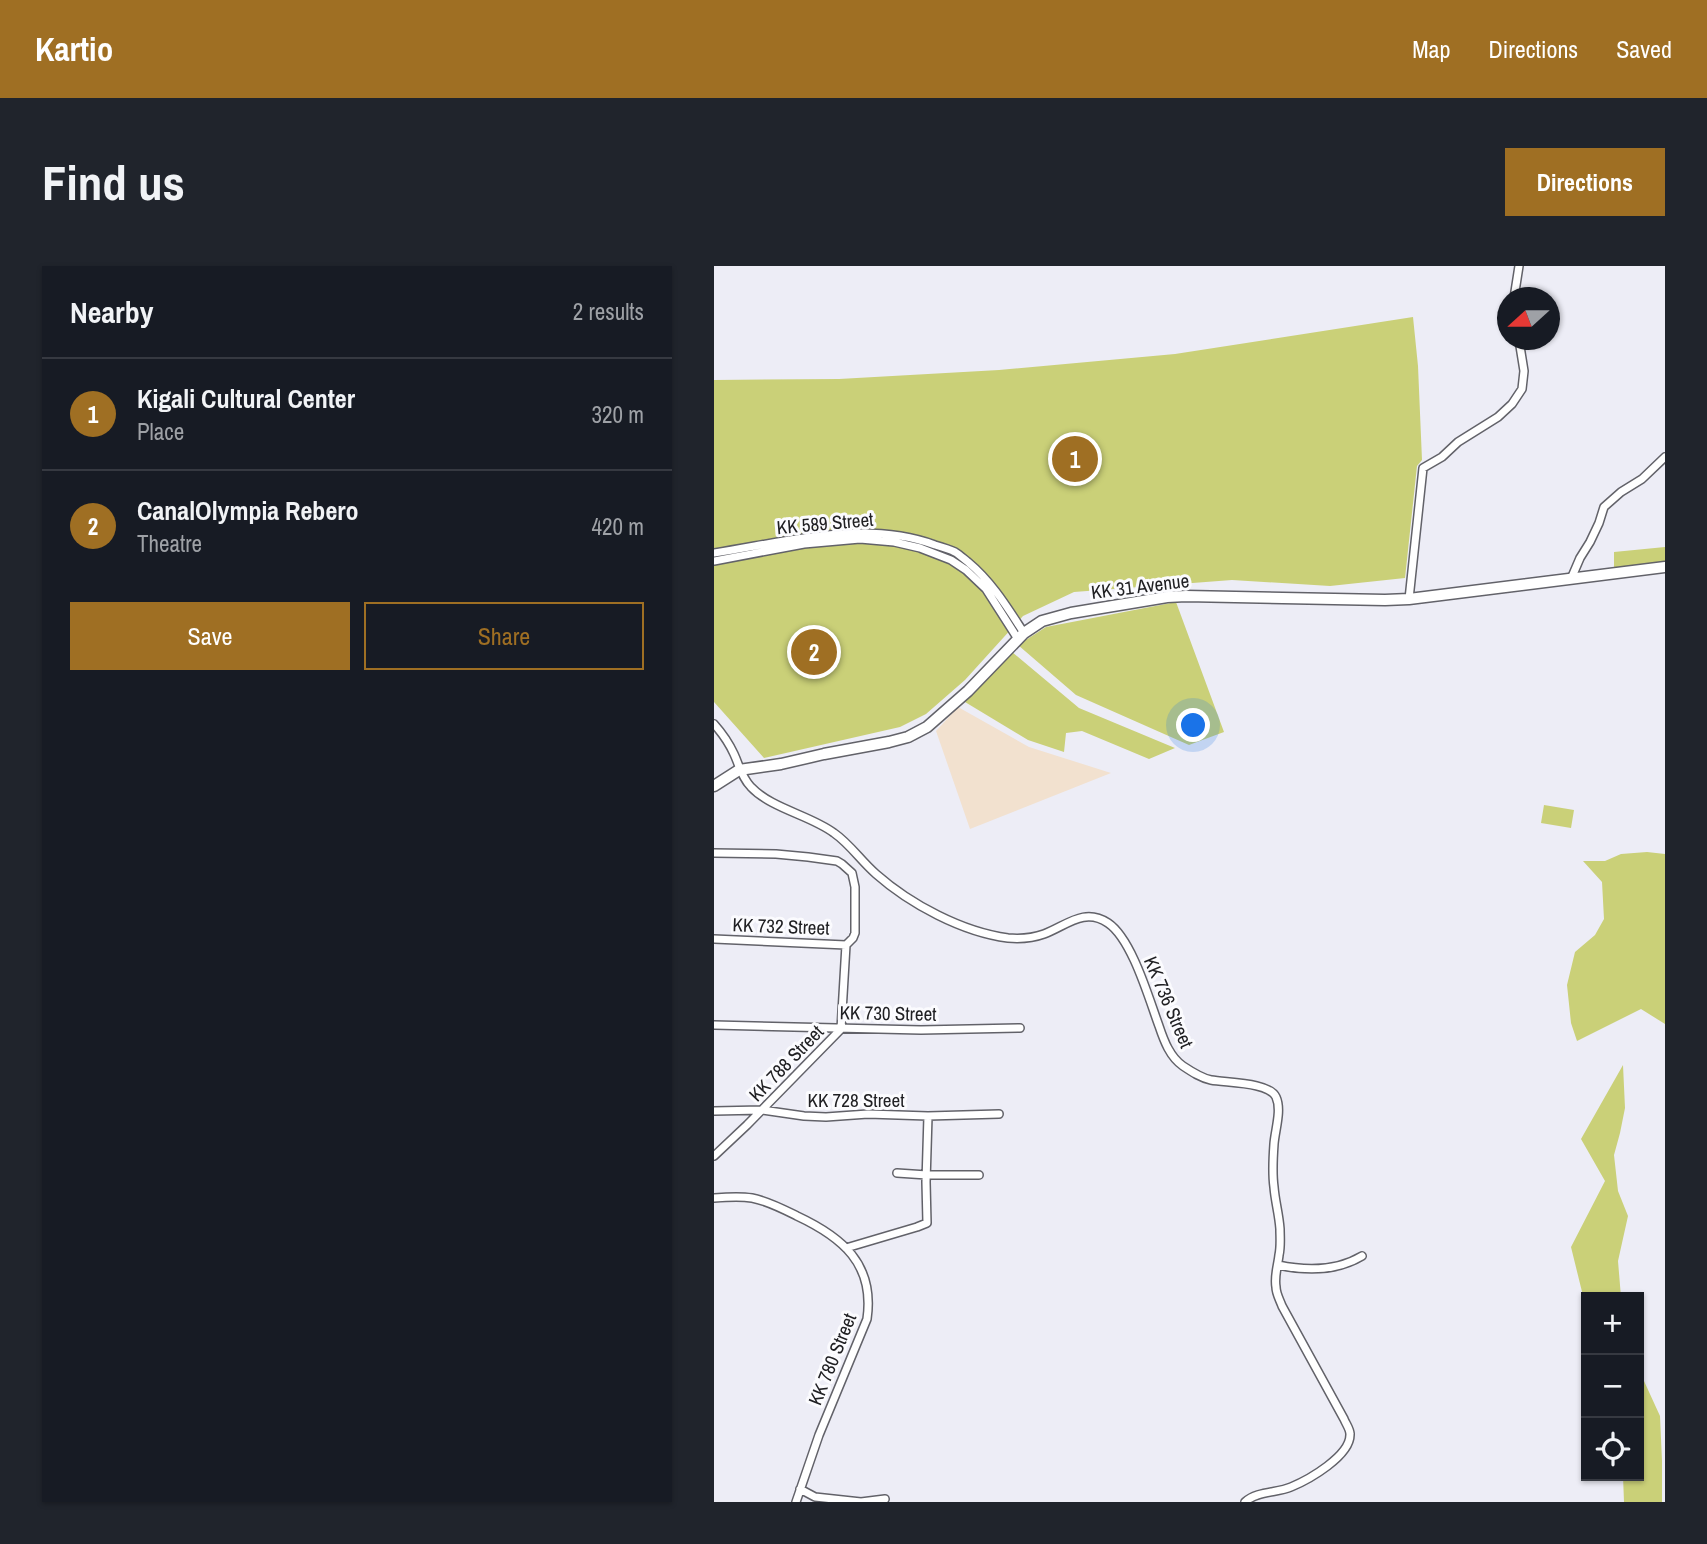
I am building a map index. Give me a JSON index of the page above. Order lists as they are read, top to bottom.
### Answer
{
  "streets": {
    "main road": ["KK 31 Avenue"],
    "street": [
      "KK 589 Street",
      "KK 732 Street",
      "KK 736 Street",
      "KK 730 Street",
      "KK 788 Street",
      "KK 728 Street",
      "KK 780 Street"
    ]
  },
  "crossings": [
    ["KK 589 Street", "KK 31 Avenue"],
    ["KK 31 Avenue", "KK 736 Street"],
    ["KK 732 Street", "KK 788 Street"],
    ["KK 730 Street", "KK 788 Street"],
    ["KK 788 Street", "KK 728 Street"]
  ],
  "north": "left",
  "page": {
    "header": "Kartio",
    "nav": ["Map", "Directions", "Saved"],
    "buttons": [
      "Directions",
      ["Save", "Share"]
    ],
    "title": "Find us",
    "heading": ["Nearby", "2 results"],
    "list": [
      {
        "mark": "1",
        "name": "Kigali Cultural Center",
        "note": "Place",
        "value": "320 m"
      },
      {
        "mark": "2",
        "name": "CanalOlympia Rebero",
        "note": "Theatre",
        "value": "420 m"
      }
    ],
    "pins": ["1", "2"],
    "map_buttons": ["+", "−"]
  }
}
